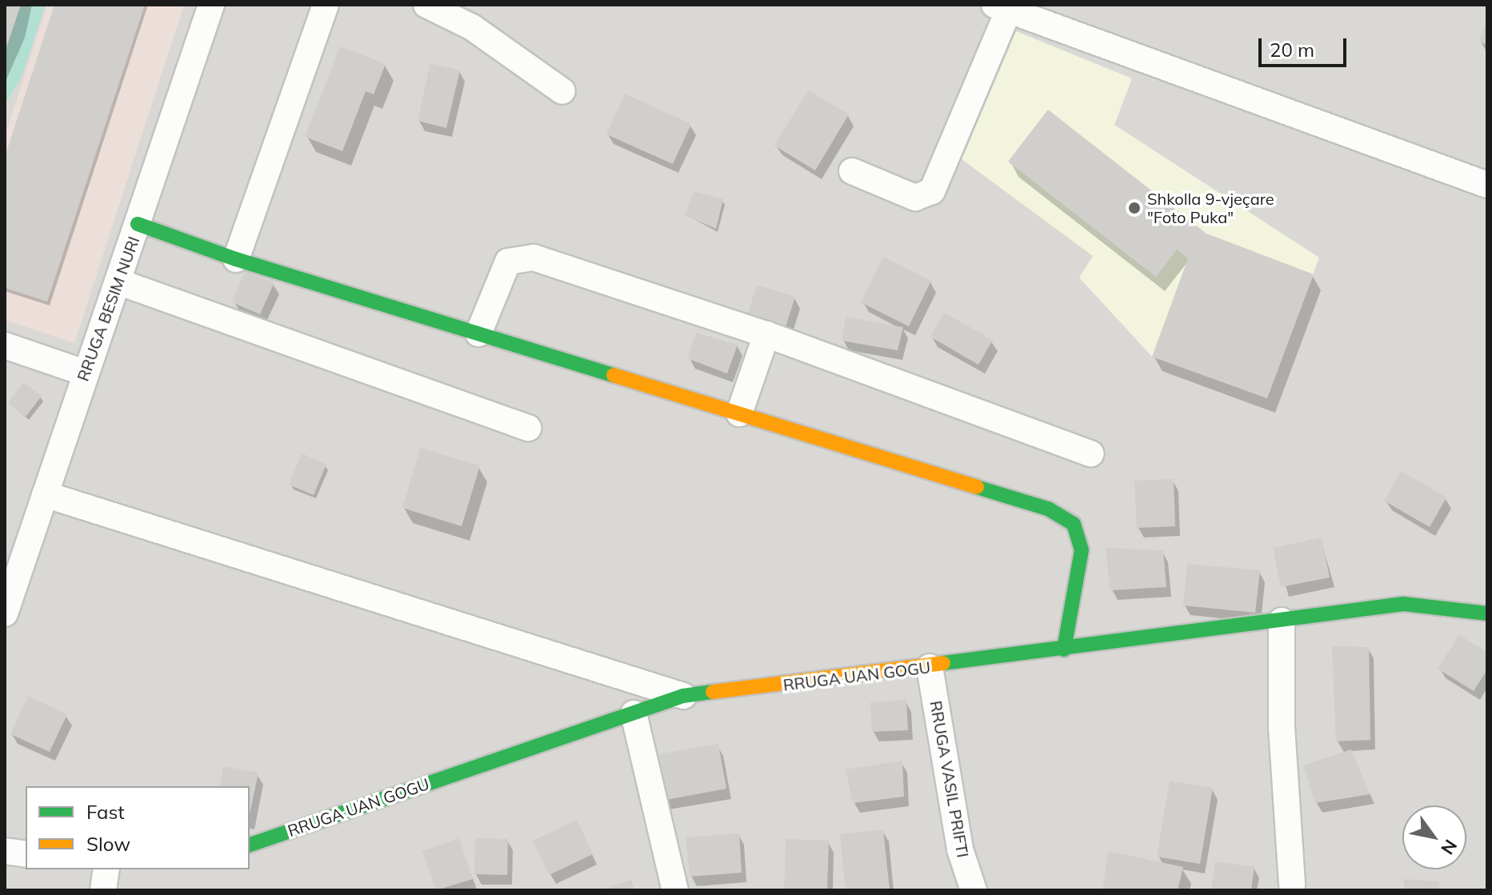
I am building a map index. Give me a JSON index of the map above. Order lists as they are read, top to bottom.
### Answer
{
  "streets": {
    "street": ["RRUGA BESIM NURI", "RRUGA UAN GOGU", "RRUGA VASIL PRIFTI"]
  },
  "crossings": [
    ["RRUGA UAN GOGU", "RRUGA VASIL PRIFTI"]
  ],
  "places": ["Shkolla 9-vjeçare \"Foto Puka\""],
  "legend": ["Fast", "Slow"],
  "scale_bar": "20 m",
  "north": "bottom right"
}
